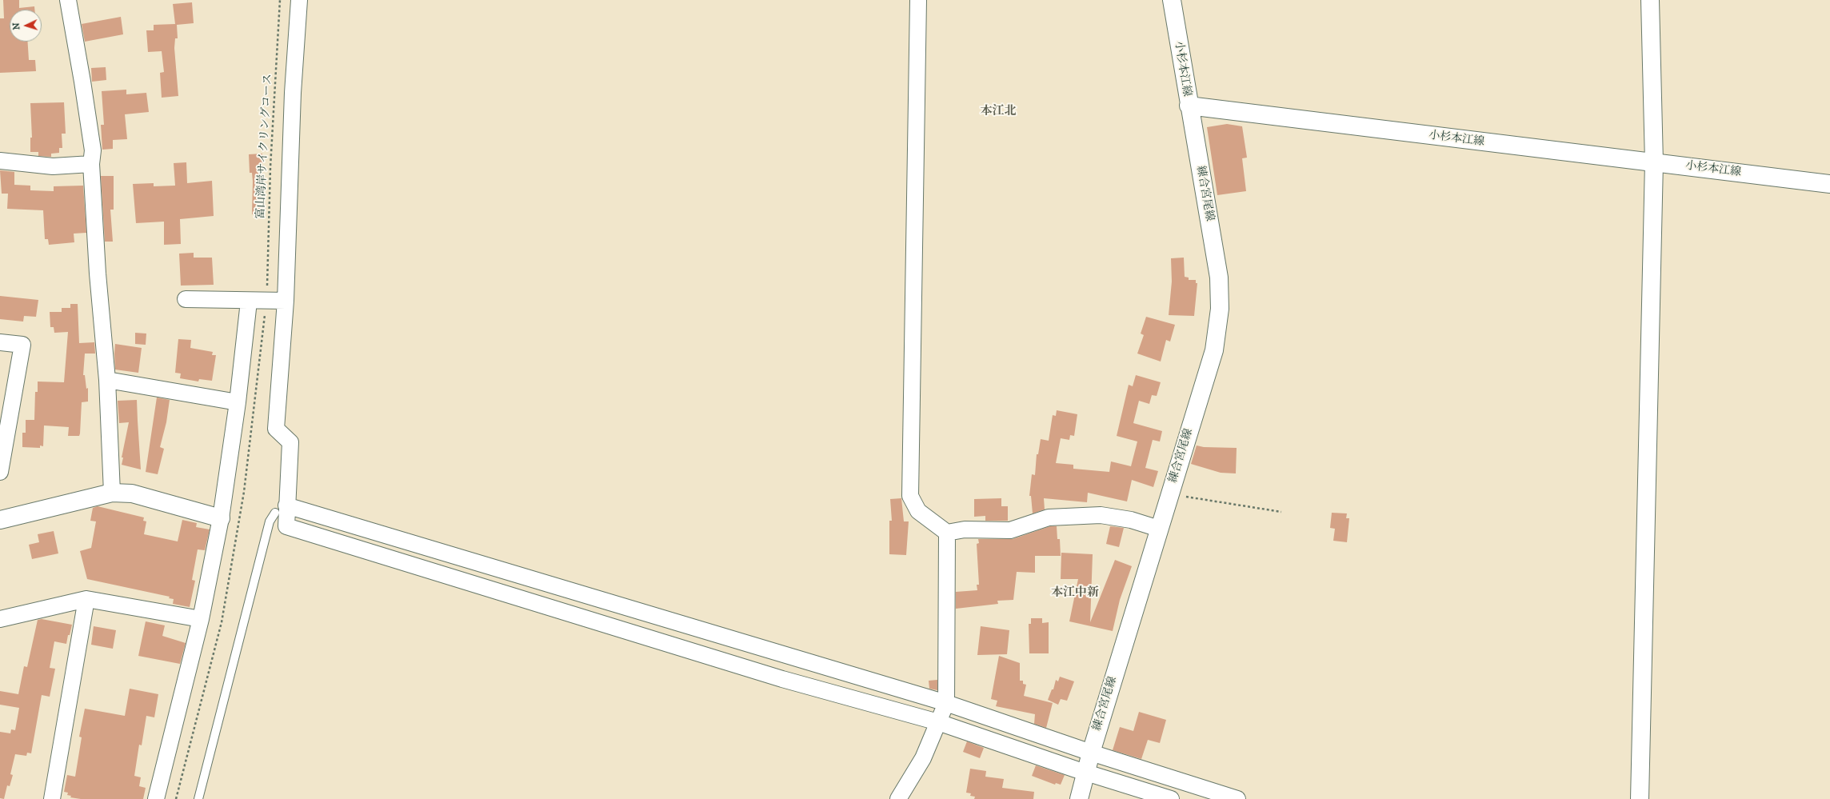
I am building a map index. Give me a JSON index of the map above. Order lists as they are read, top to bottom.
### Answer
{
  "streets": {
    "main road": ["小杉本江線", "練合宮尾線"],
    "path": ["富山湾岸サイクリングコース"]
  },
  "crossings": [
    ["小杉本江線", "練合宮尾線"]
  ],
  "districts": ["本江北", "本江中新"],
  "north": "left"
}
